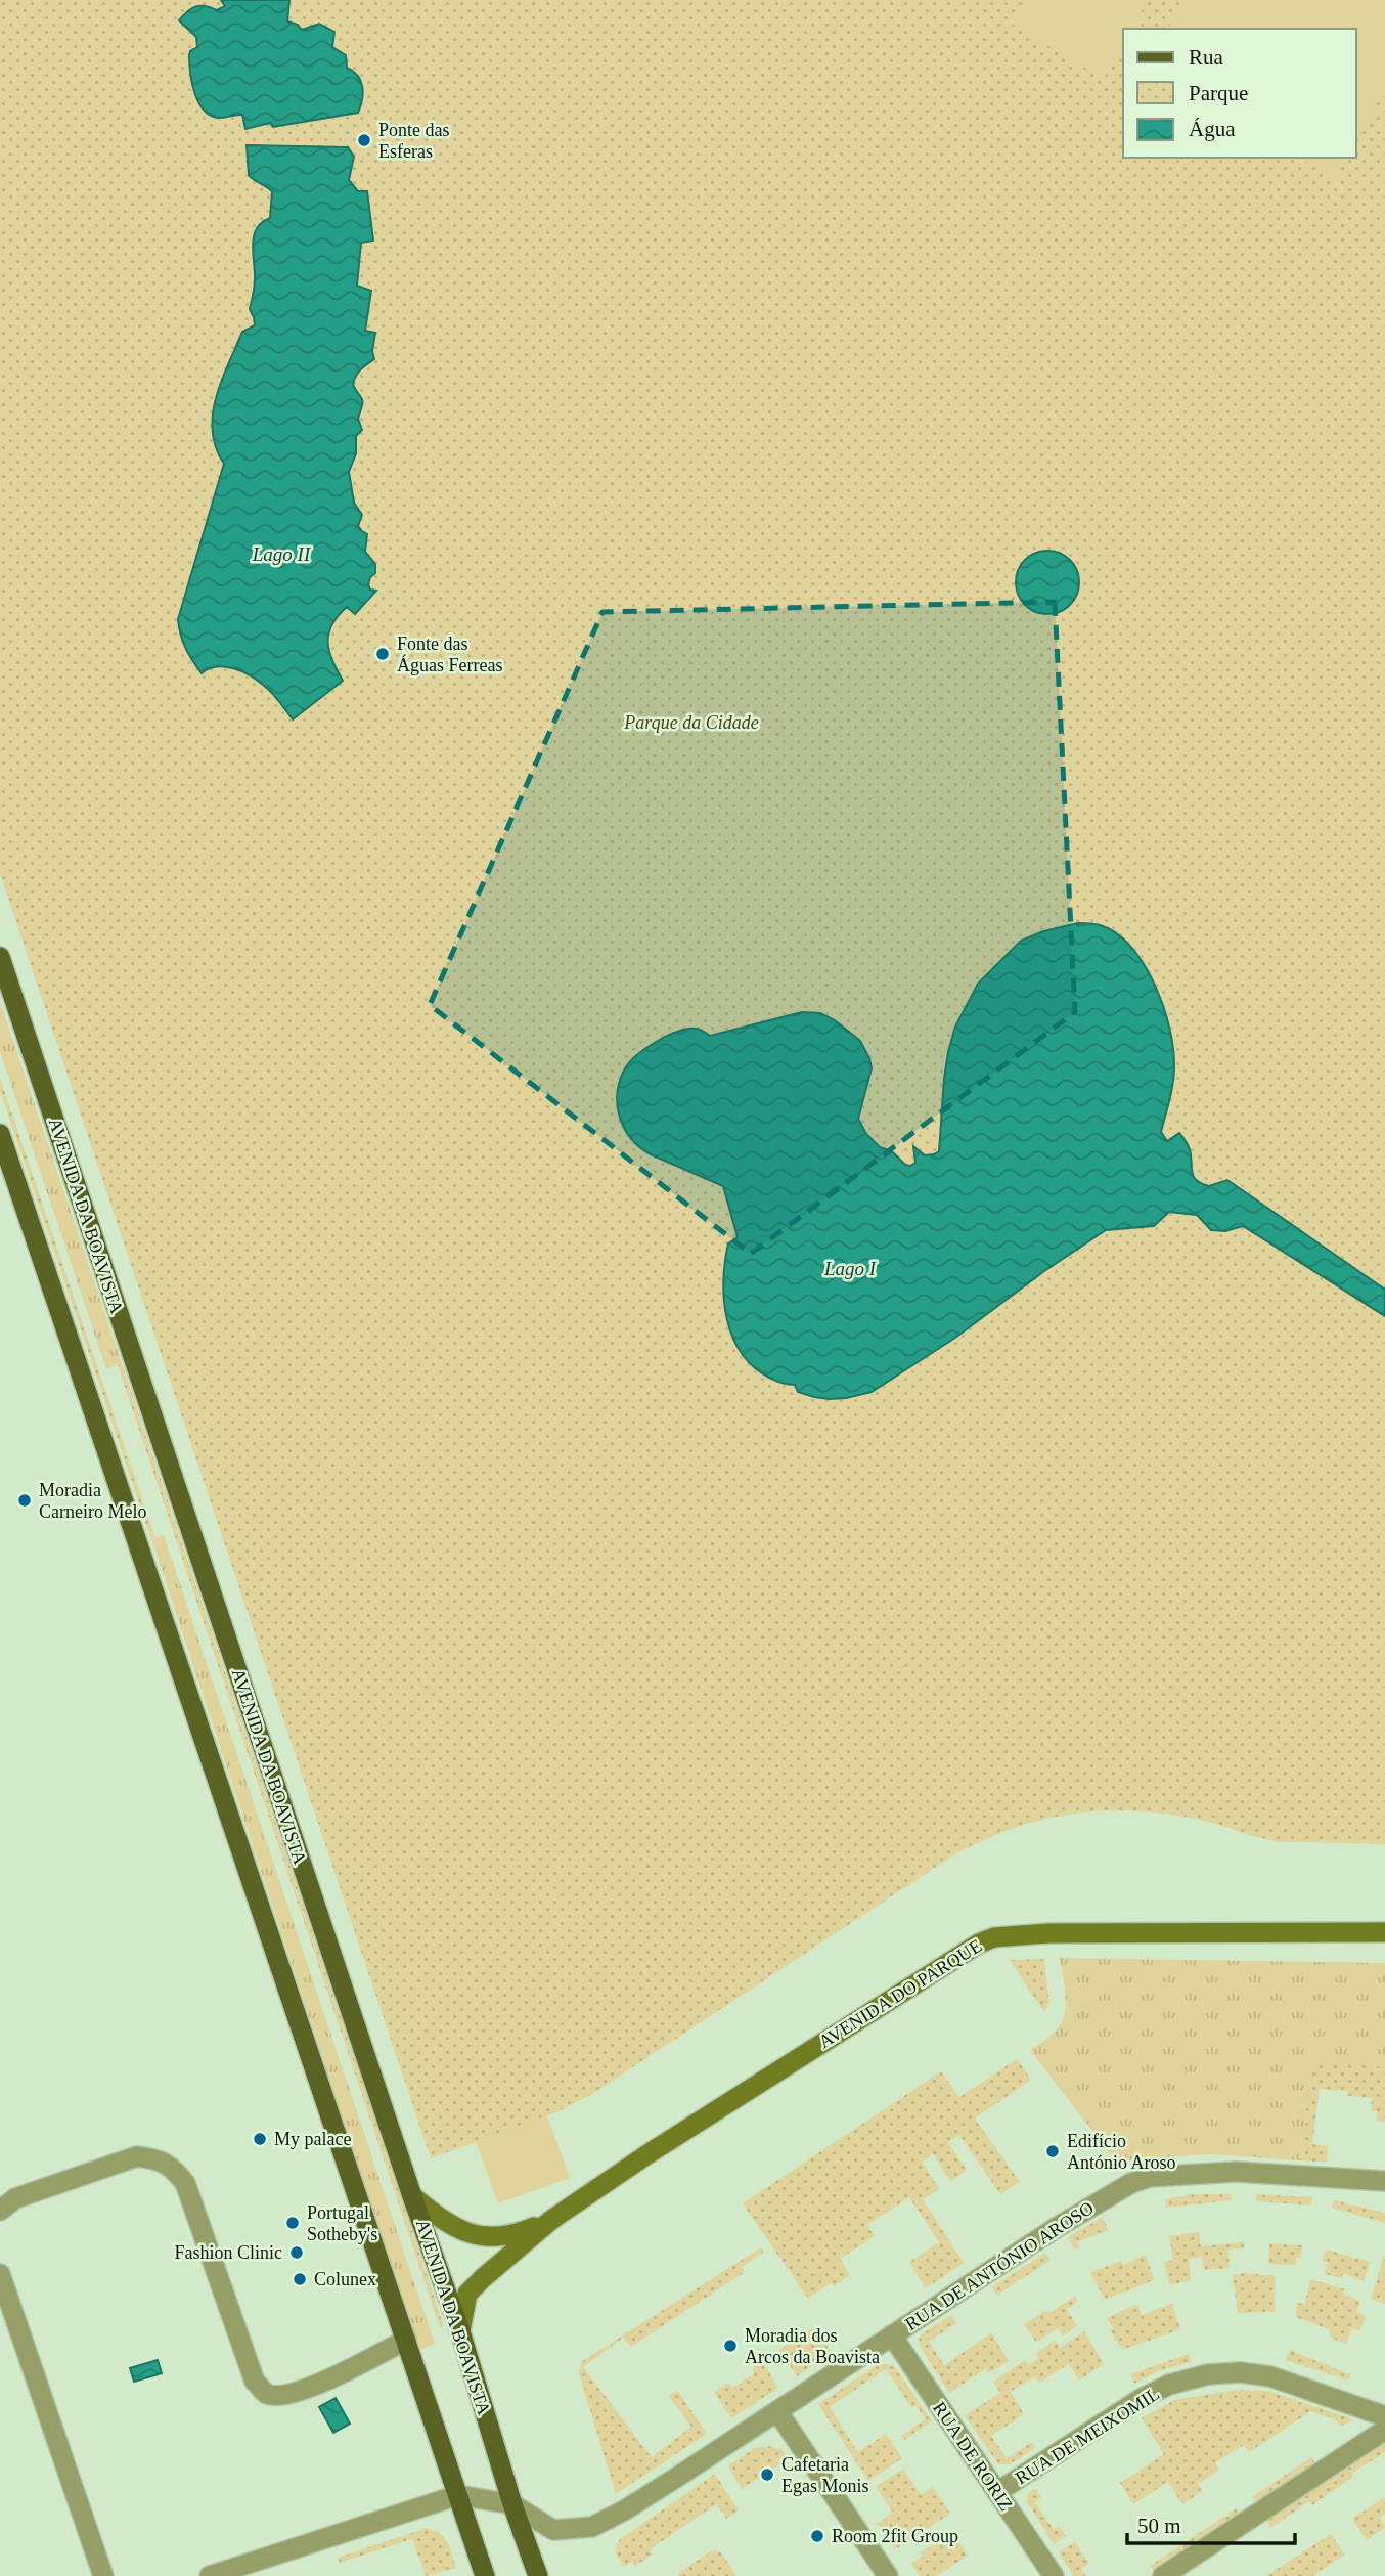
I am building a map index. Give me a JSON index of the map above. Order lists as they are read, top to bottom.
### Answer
{
  "streets": {
    "main road": ["AVENIDA DA BOAVISTA", "AVENIDA DO PARQUE"],
    "street": ["RUA DE ANTÓNIO AROSO", "RUA DE MEIXOMIL", "RUA DE RORIZ"]
  },
  "crossings": [
    ["AVENIDA DA BOAVISTA", "AVENIDA DO PARQUE"],
    ["AVENIDA DA BOAVISTA", "RUA DE ANTÓNIO AROSO"],
    ["RUA DE ANTÓNIO AROSO", "RUA DE RORIZ"],
    ["RUA DE MEIXOMIL", "RUA DE RORIZ"]
  ],
  "water": ["Lago II", "Lago I"],
  "parks": ["Parque da Cidade"],
  "places": [
    "Ponte das Esferas",
    "Fonte das Águas Ferreas",
    "Moradia Carneiro Melo",
    "My palace",
    "Edifício António Aroso",
    "Portugal Sotheby's",
    "Fashion Clinic",
    "Colunex",
    "Moradia dos Arcos da Boavista",
    "Cafetaria Egas Monis",
    "Room 2fit Group"
  ],
  "legend": ["Rua", "Parque", "Água"],
  "scale_bar": "50 m"
}
